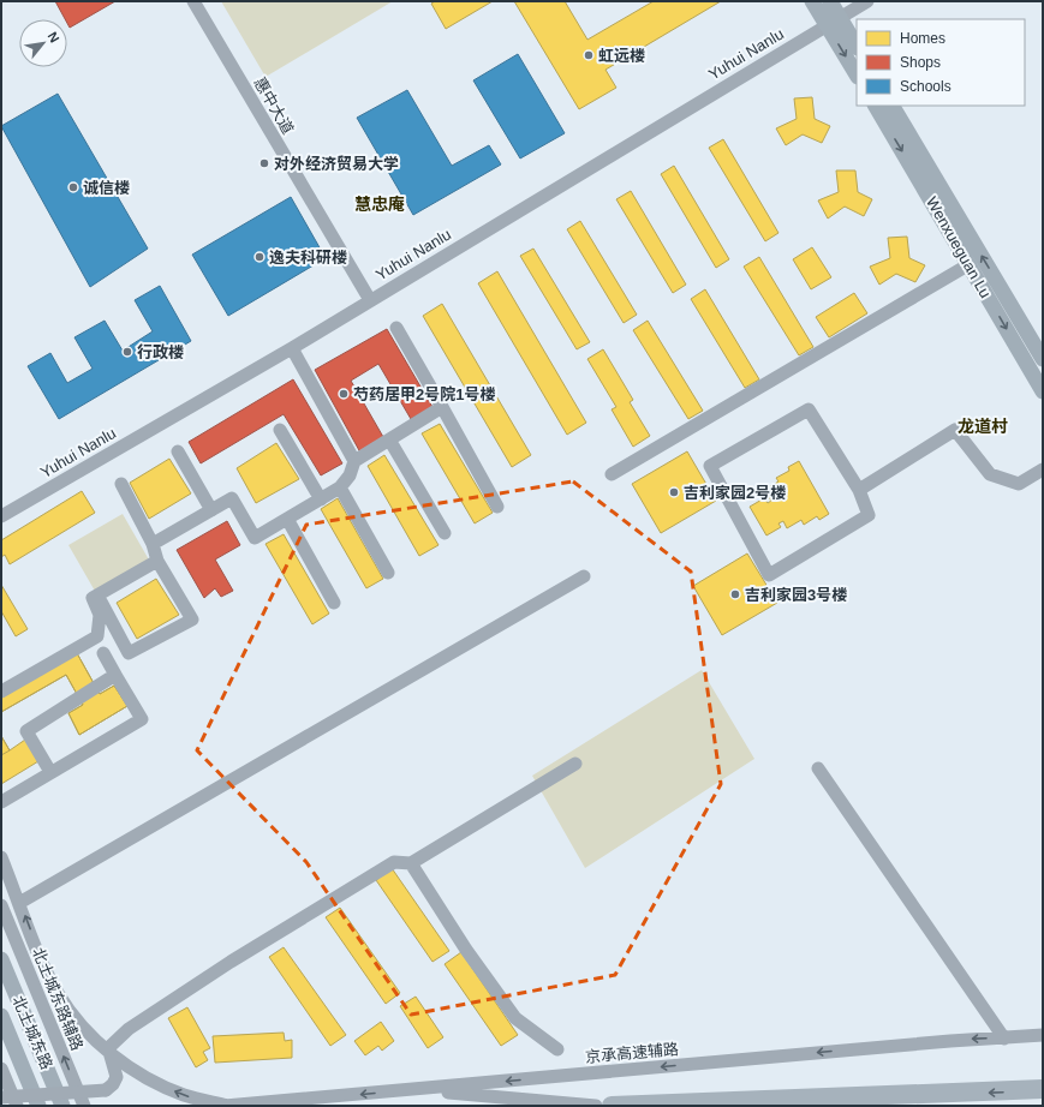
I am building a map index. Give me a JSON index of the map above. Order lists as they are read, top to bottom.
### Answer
{
  "streets": {
    "main road": ["Wenxueguan Lu", "北土城东路"],
    "street": [
      "Yuhui Nanlu",
      "惠中大道",
      "北土城东路辅路",
      "京承高速辅路"
    ]
  },
  "crossings": [
    ["Yuhui Nanlu", "惠中大道"]
  ],
  "one_way": ["北土城东路辅路", "京承高速辅路"],
  "districts": ["慧忠庵", "龙道村"],
  "places": [
    "虹远楼",
    "对外经济贸易大学",
    "诚信楼",
    "逸夫科研楼",
    "行政楼",
    "芍药居甲2号院1号楼",
    "吉利家园2号楼",
    "吉利家园3号楼"
  ],
  "legend": ["Homes", "Shops", "Schools"],
  "north": "top right"
}
